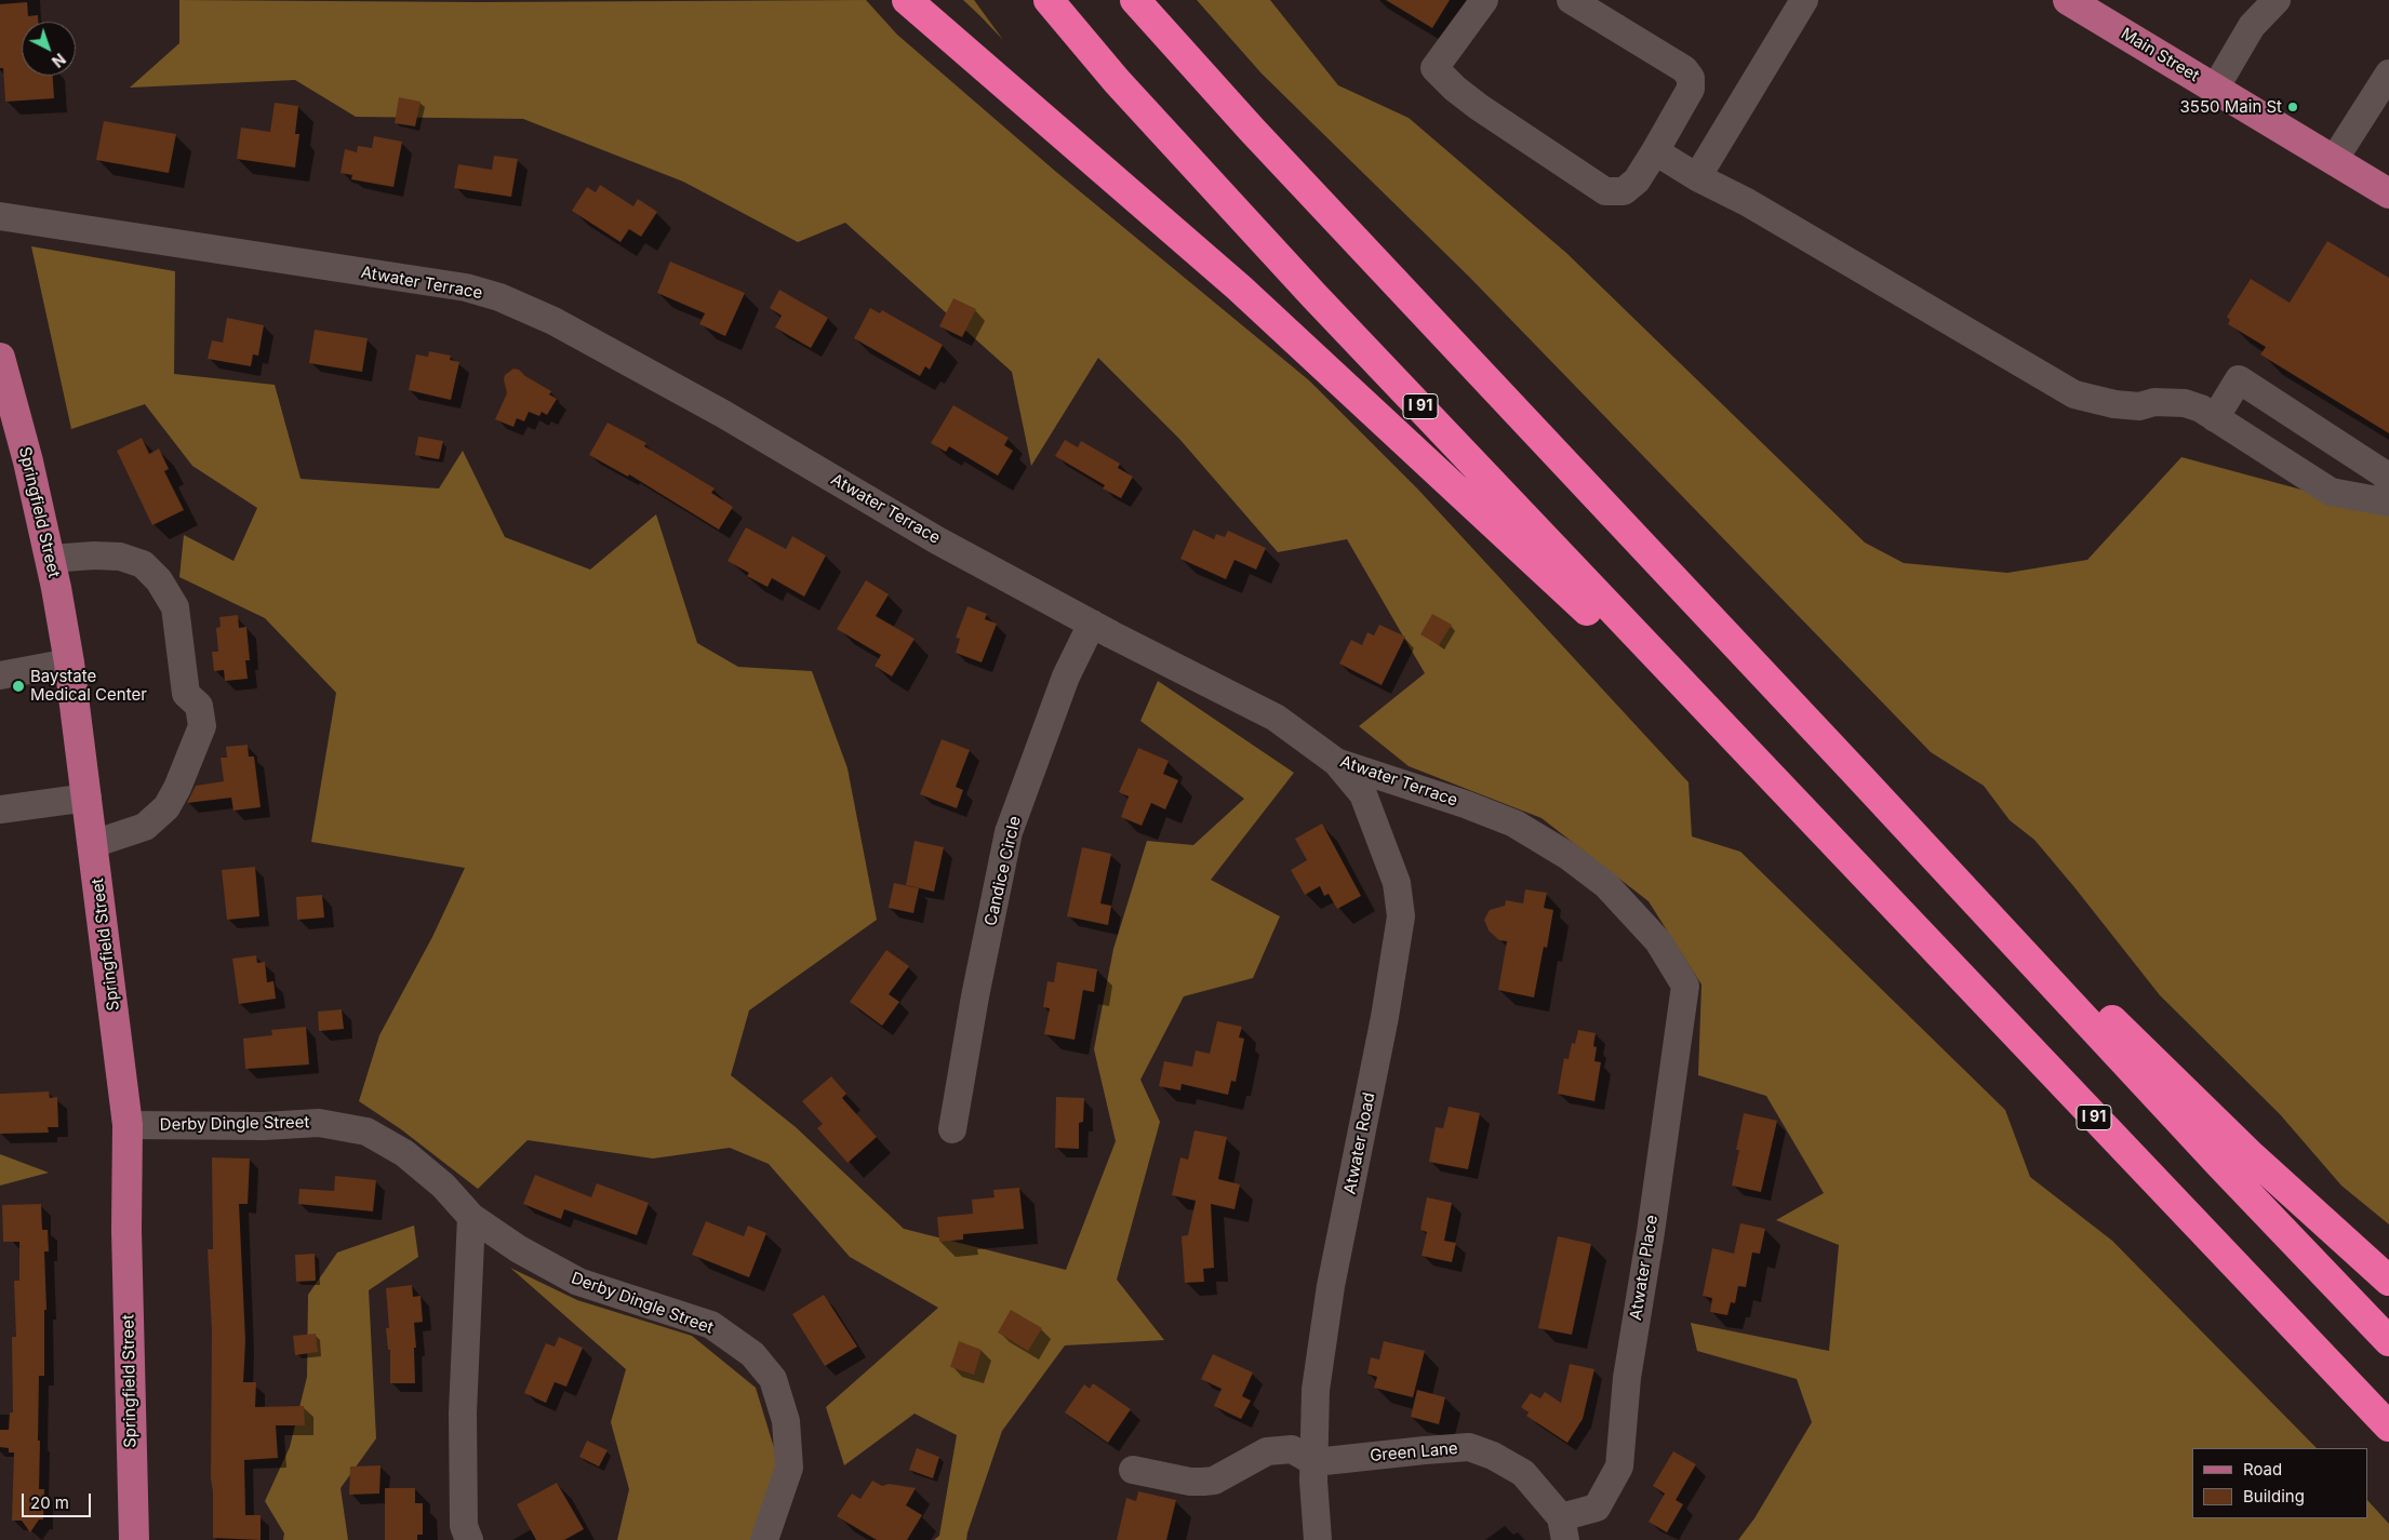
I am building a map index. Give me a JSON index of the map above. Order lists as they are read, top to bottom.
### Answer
{
  "streets": {
    "highway": ["I 91"],
    "main road": ["Main Street", "Springfield Street"],
    "street": [
      "Atwater Terrace",
      "Candice Circle",
      "Derby Dingle Street",
      "Atwater Road",
      "Atwater Place",
      "Green Lane"
    ]
  },
  "crossings": [
    ["Atwater Terrace", "Candice Circle"],
    ["Atwater Terrace", "Atwater Road"],
    ["Atwater Terrace", "Atwater Place"],
    ["Springfield Street", "Derby Dingle Street"],
    ["Atwater Road", "Green Lane"],
    ["Atwater Place", "Green Lane"]
  ],
  "places": ["3550 Main St", "Baystate Medical Center"],
  "legend": ["Road", "Building"],
  "scale_bar": "20 m",
  "north": "bottom right"
}
